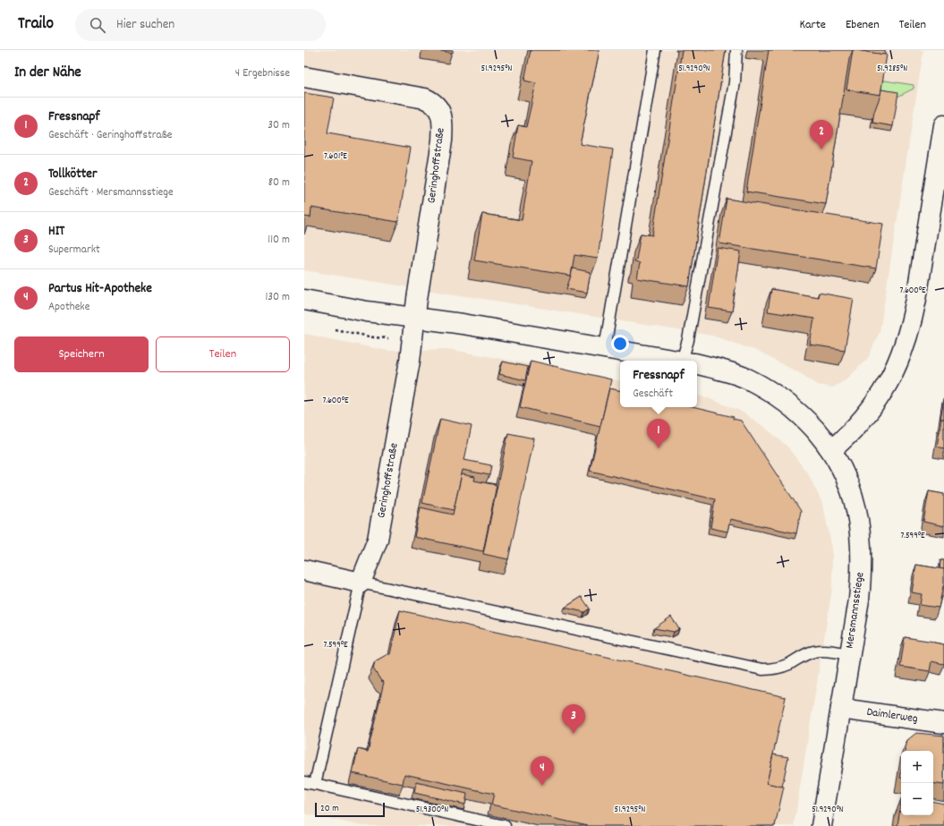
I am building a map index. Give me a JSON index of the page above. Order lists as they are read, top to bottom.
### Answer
{
  "streets": {
    "street": ["Geringhoffstraße", "Mersmannsstiege", "Daimlerweg"]
  },
  "crossings": [
    ["Mersmannsstiege", "Daimlerweg"]
  ],
  "scale_bar": "20 m",
  "page": {
    "header": "Trailo",
    "search": "Hier suchen",
    "nav": ["Karte", "Ebenen", "Teilen"],
    "heading": ["In der Nähe", "4 Ergebnisse"],
    "list": [
      {
        "mark": "1",
        "name": "Fressnapf",
        "note": "Geschäft · Geringhoffstraße",
        "value": "30 m"
      },
      {
        "mark": "2",
        "name": "Tollkötter",
        "note": "Geschäft · Mersmannsstiege",
        "value": "80 m"
      },
      {
        "mark": "3",
        "name": "HIT",
        "note": "Supermarkt",
        "value": "110 m"
      },
      {
        "mark": "4",
        "name": "Partus Hit-Apotheke",
        "note": "Apotheke",
        "value": "130 m"
      }
    ],
    "pins": [
      "2",
      "1",
      "3",
      "4"
    ],
    "buttons": ["Speichern", "Teilen"],
    "popup": ["Fressnapf", "Geschäft"],
    "map_buttons": ["+", "−"],
    "scale": "20 m"
  },
  "coordinates": [
    "51.9290°N",
    "51.9295°N",
    "51.9285°N",
    "7.601°E",
    "7.600°E",
    "7.599°E",
    "51.9300°N"
  ]
}
